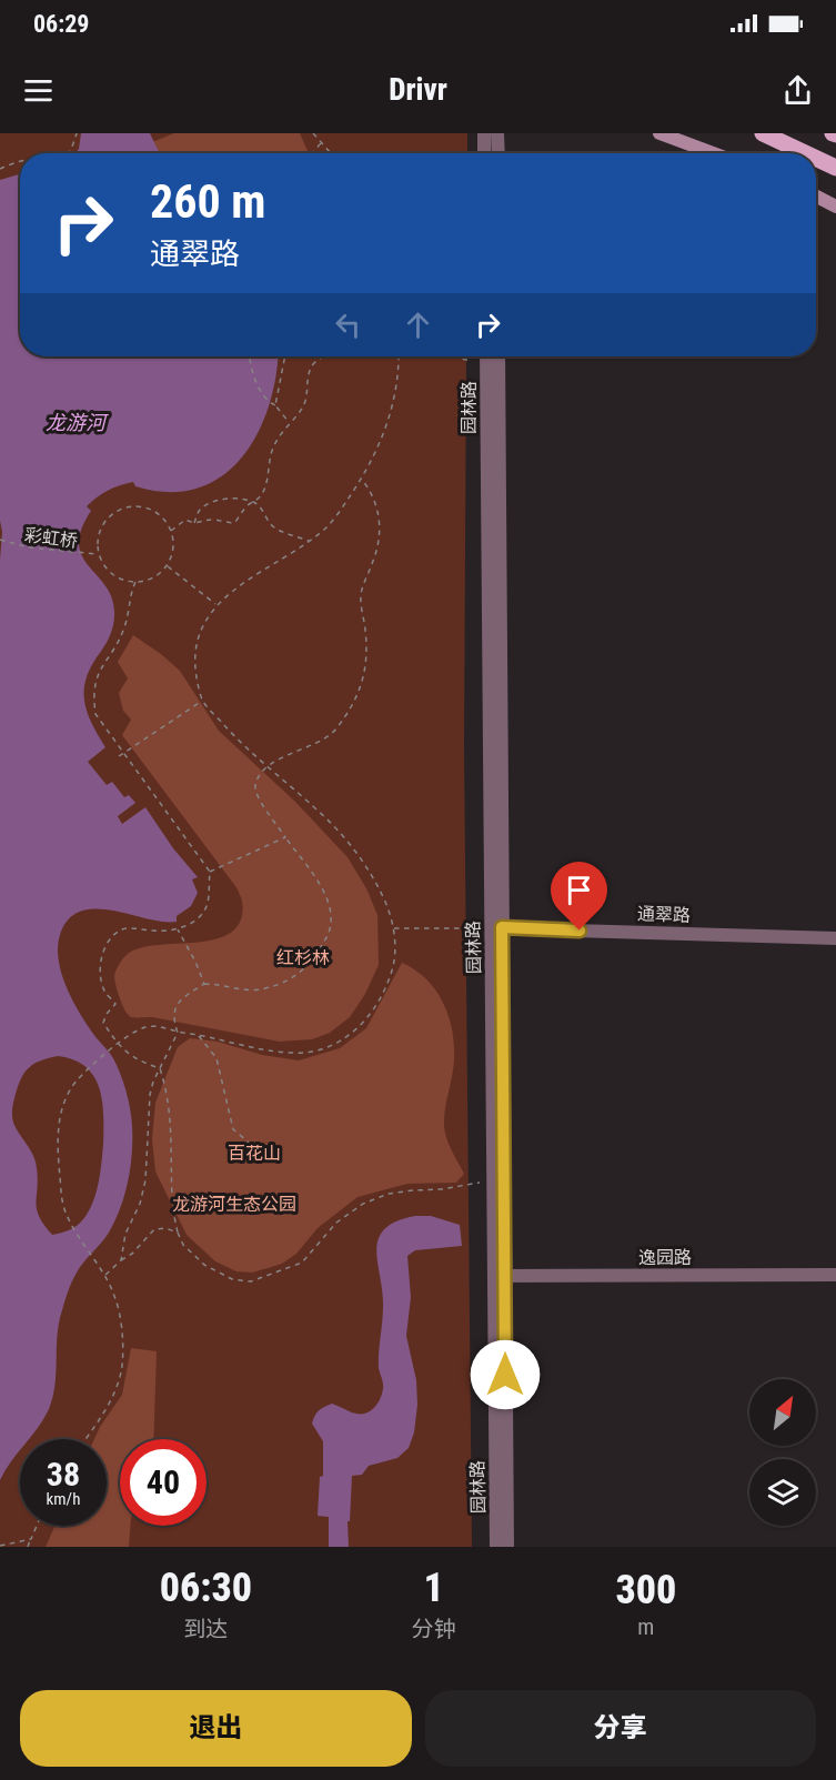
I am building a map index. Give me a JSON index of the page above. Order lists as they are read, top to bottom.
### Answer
{
  "streets": {
    "street": ["园林路", "通翠路", "逸园路"],
    "path": ["彩虹桥"]
  },
  "crossings": [
    ["园林路", "通翠路"],
    ["园林路", "逸园路"]
  ],
  "water": ["龙游河"],
  "parks": ["红杉林", "百花山", "龙游河生态公园"],
  "north": "top right",
  "page": {
    "status": "06:29",
    "header": "Drivr",
    "turn": ["260 m", "通翠路"],
    "speed": "38 km/h",
    "limit": "40",
    "eta": [
      "06:30",
      "到达",
      "1",
      "分钟",
      "300",
      "m"
    ],
    "buttons": ["退出", "分享"]
  }
}
